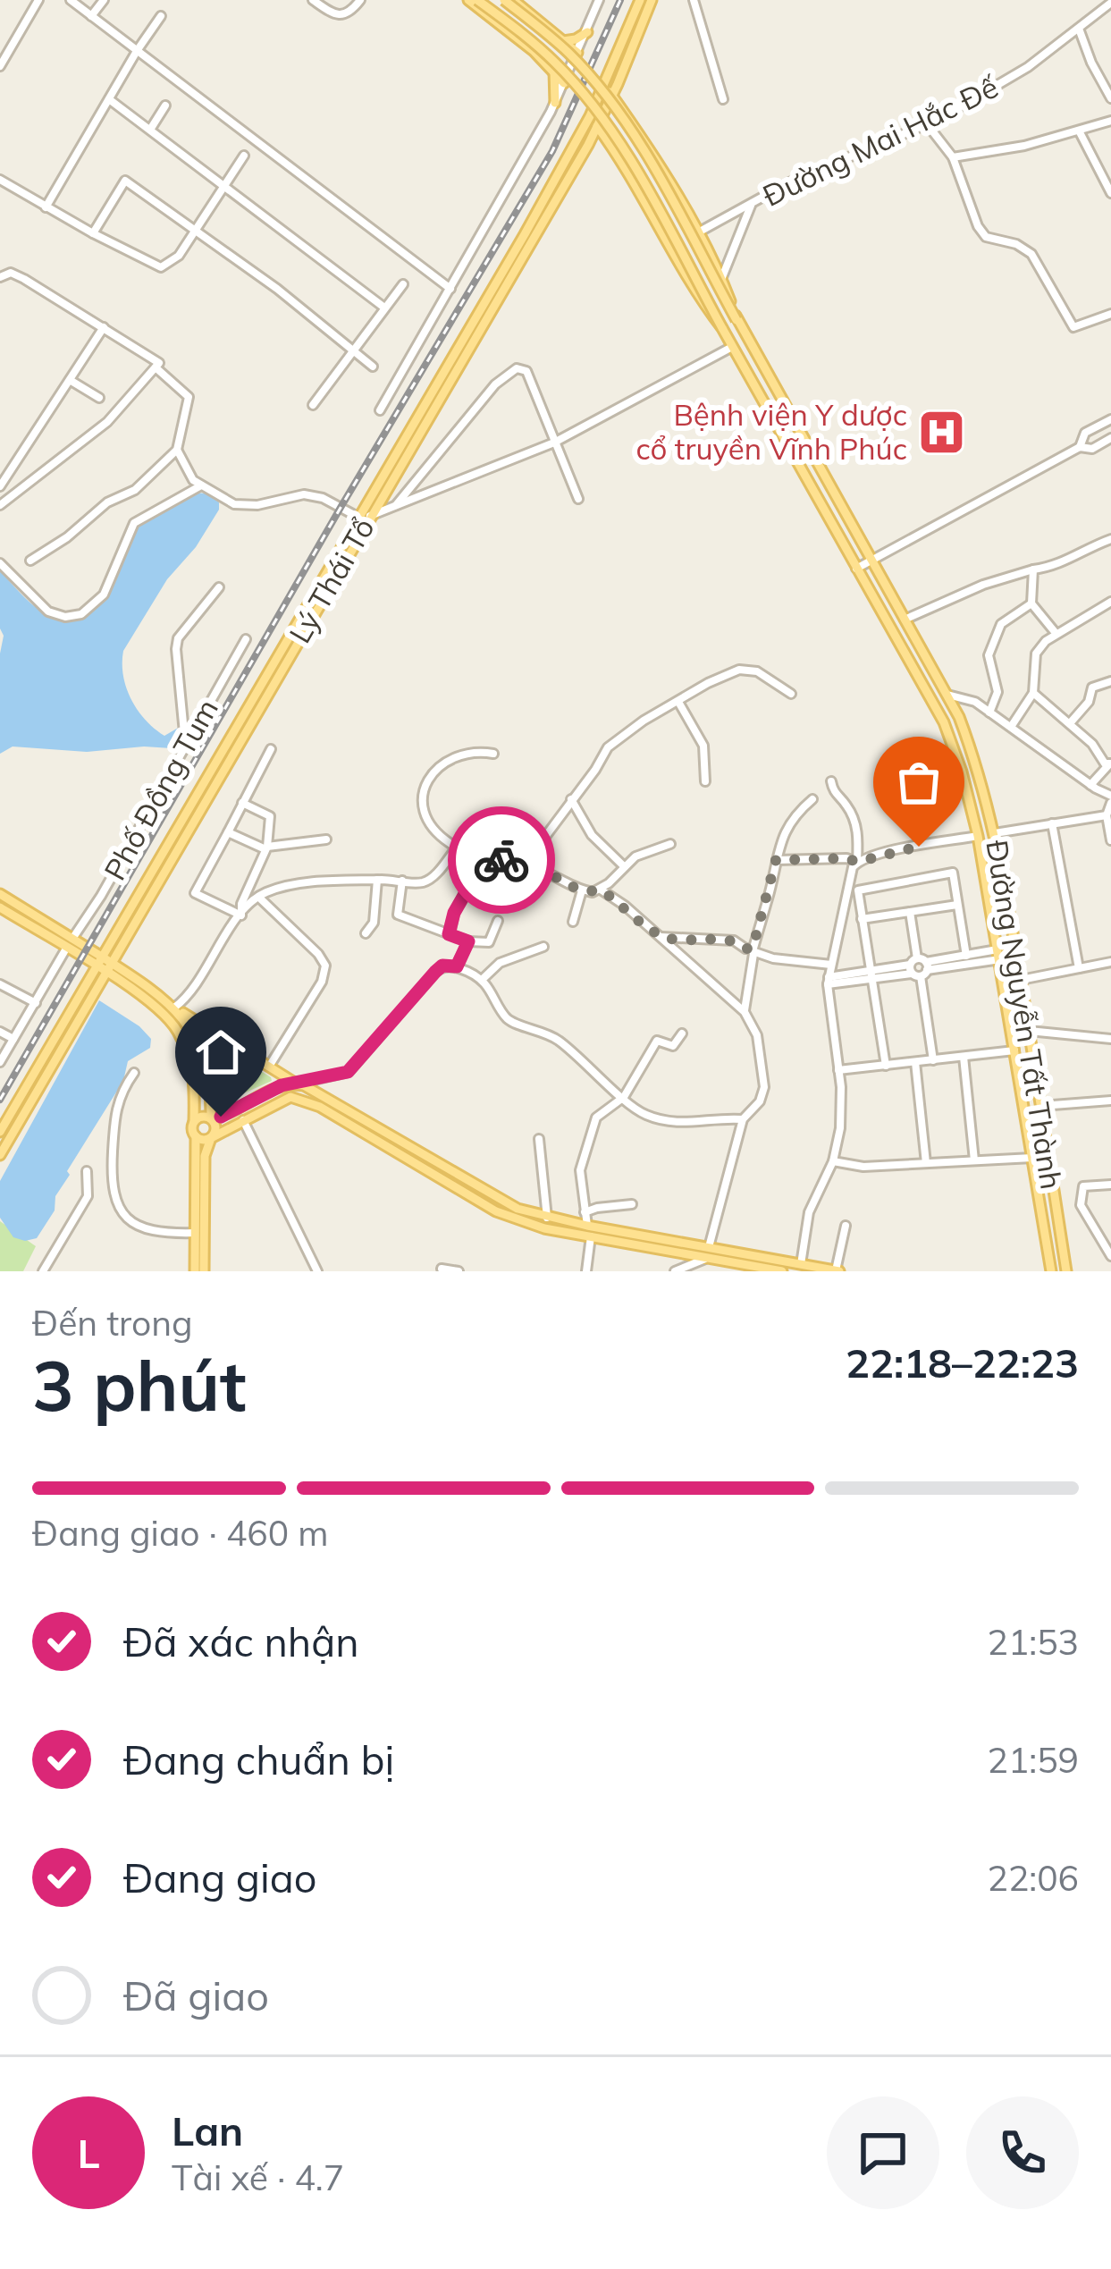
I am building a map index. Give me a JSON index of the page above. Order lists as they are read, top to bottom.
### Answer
{
  "streets": {
    "main road": ["Lý Thái Tổ", "Đường Nguyễn Tất Thành"],
    "street": ["Đường Mai Hắc Đế", "Phố Đồng Tum"]
  },
  "places": {
    "hospital": ["Bệnh viện Y dược cổ truyền Vĩnh Phúc"]
  },
  "page": {
    "heading": ["3 phút", "Đến trong", "22:18–22:23"],
    "panel": ["Lan", "Tài xế · 4.7"],
    "bar": "Đang giao · 460 m",
    "list": [
      ["Đã xác nhận", "21:53"],
      ["Đang chuẩn bị", "21:59"],
      ["Đang giao", "22:06"],
      "Đã giao"
    ],
    "round": "L"
  }
}
